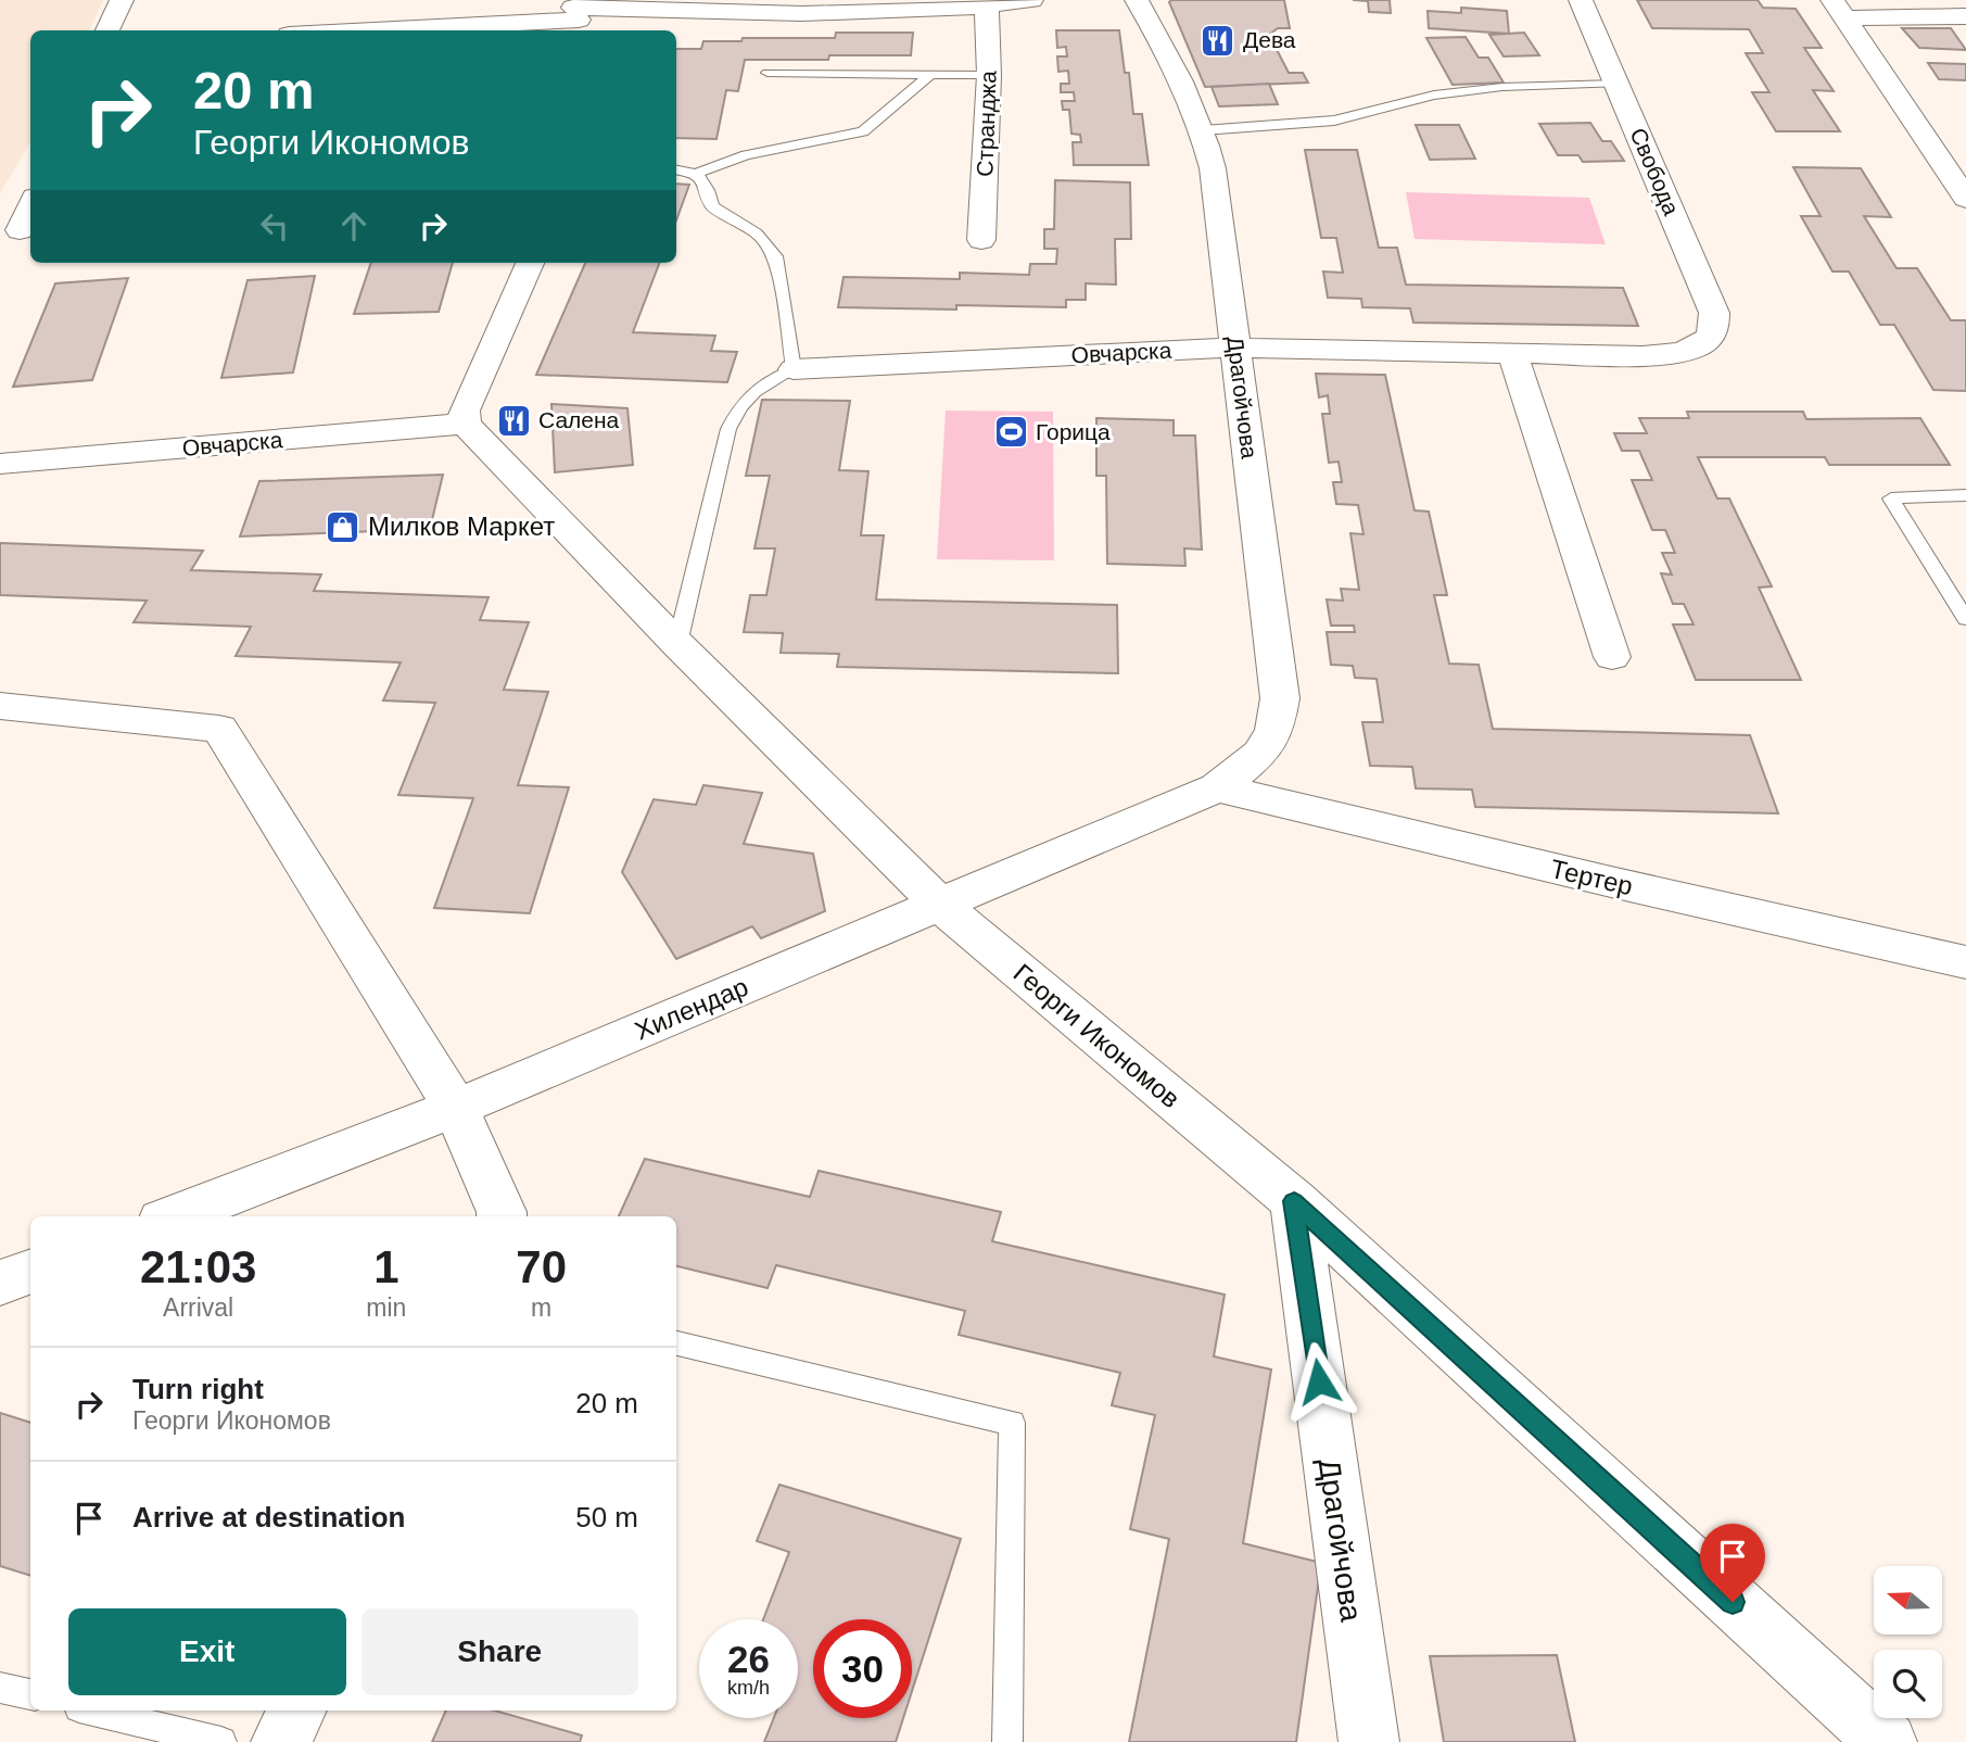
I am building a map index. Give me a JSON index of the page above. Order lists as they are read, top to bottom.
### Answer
{
  "streets": {
    "street": [
      "Странджа",
      "Свобода",
      "Овчарска",
      "Драгойчова",
      "Тертер",
      "Хилендар",
      "Георги Икономов"
    ]
  },
  "crossings": [
    ["Свобода", "Овчарска"],
    ["Овчарска", "Драгойчова"],
    ["Овчарска", "Георги Икономов"],
    ["Драгойчова", "Тертер"],
    ["Драгойчова", "Хилендар"],
    ["Драгойчова", "Георги Икономов"],
    ["Тертер", "Хилендар"],
    ["Хилендар", "Георги Икономов"]
  ],
  "places": {
    "restaurant": ["Дева", "Салена"],
    "sports": ["Горица"],
    "shop": ["Милков Маркет"]
  },
  "north": "left",
  "page": {
    "turn": ["20 m", "Георги Икономов"],
    "eta": [
      "21:03",
      "Arrival",
      "1",
      "min",
      "70",
      "m"
    ],
    "list": [
      {
        "name": "Turn right",
        "note": "Георги Икономов",
        "value": "20 m"
      },
      {
        "name": "Arrive at destination",
        "value": "50 m"
      }
    ],
    "buttons": ["Exit", "Share"],
    "speed": "26 km/h",
    "limit": "30"
  }
}
